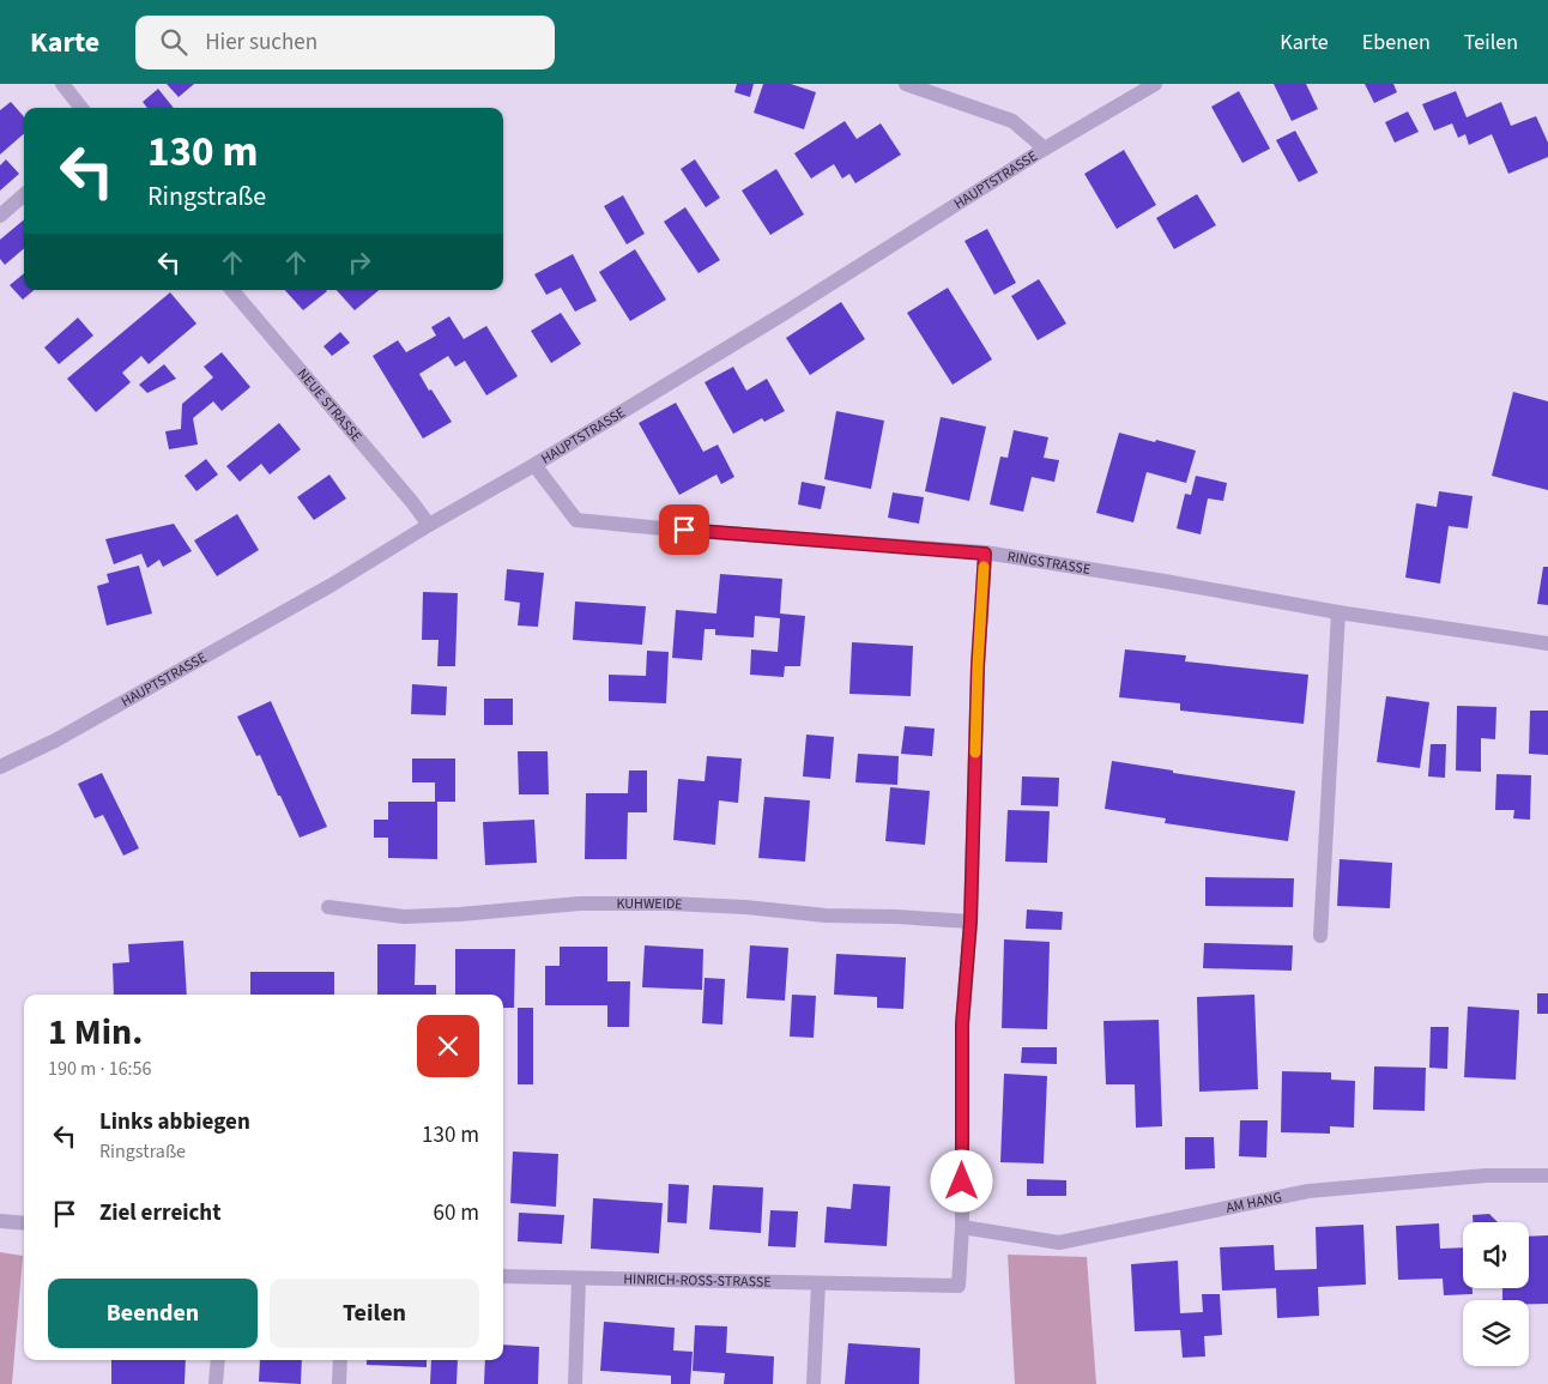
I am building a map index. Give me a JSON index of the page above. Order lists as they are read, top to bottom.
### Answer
{
  "streets": {
    "street": [
      "HAUPTSTRASSE",
      "NEUE STRASSE",
      "RINGSTRASSE",
      "KUHWEIDE",
      "AM HANG",
      "HINRICH-ROSS-STRASSE"
    ]
  },
  "crossings": [
    ["HAUPTSTRASSE", "NEUE STRASSE"],
    ["HAUPTSTRASSE", "RINGSTRASSE"],
    ["AM HANG", "HINRICH-ROSS-STRASSE"]
  ],
  "page": {
    "header": "Karte",
    "search": "Hier suchen",
    "nav": ["Karte", "Ebenen", "Teilen"],
    "turn": ["130 m", "Ringstraße"],
    "heading": ["1 Min.", "190 m · 16:56"],
    "list": [
      {
        "name": "Links abbiegen",
        "note": "Ringstraße",
        "value": "130 m"
      },
      {
        "name": "Ziel erreicht",
        "value": "60 m"
      }
    ],
    "buttons": ["Beenden", "Teilen"]
  }
}
